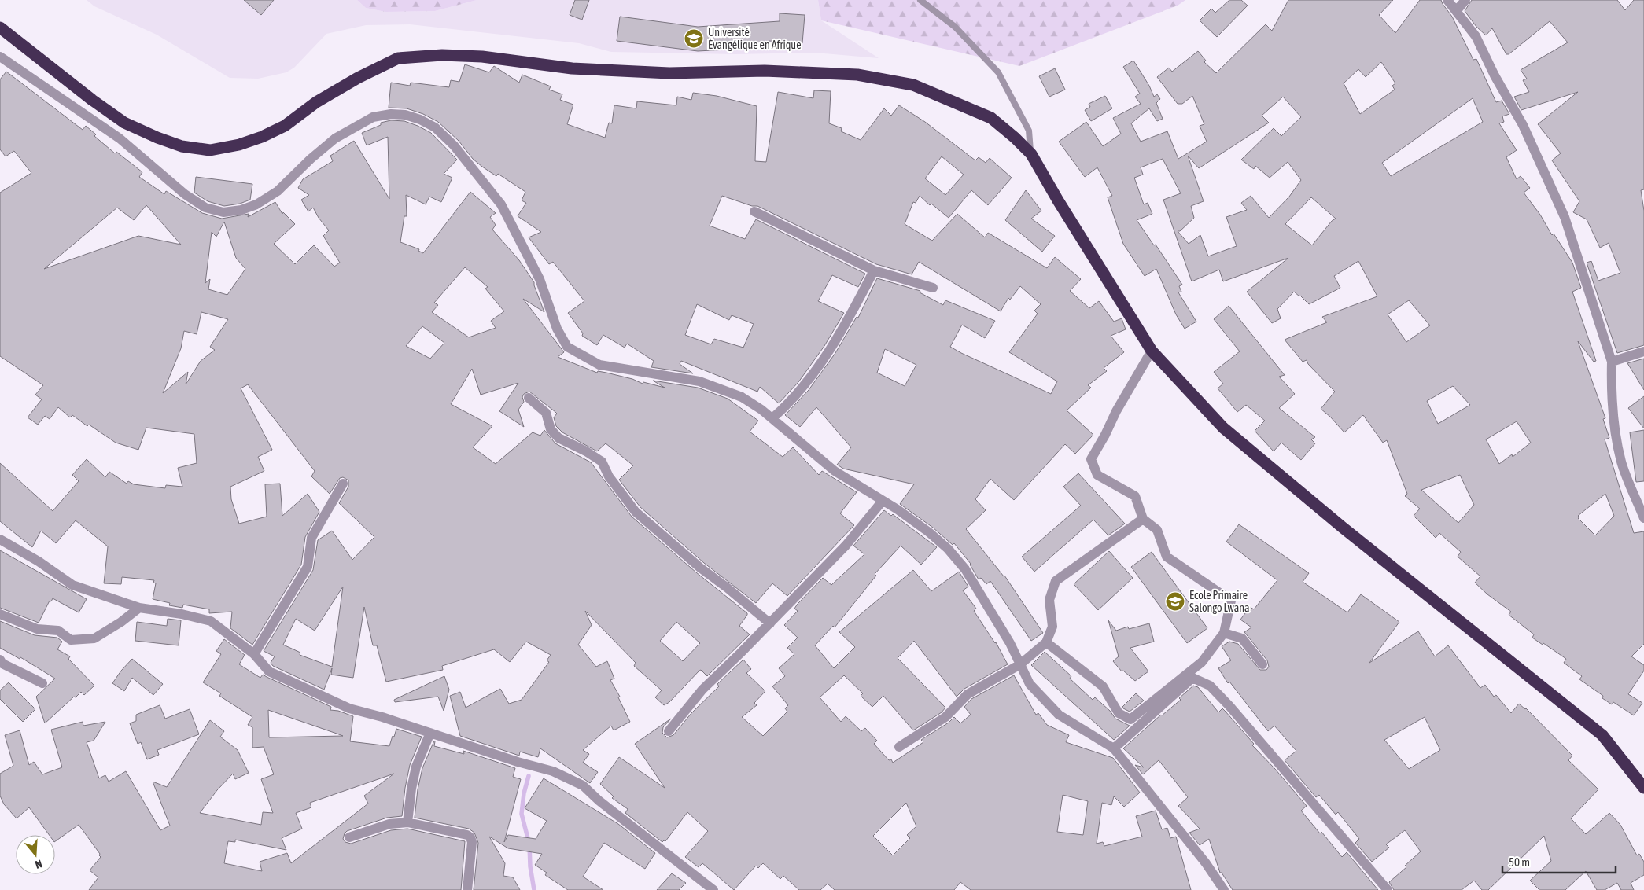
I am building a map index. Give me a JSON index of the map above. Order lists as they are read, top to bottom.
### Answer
{
  "places": {
    "school or university": ["Université Évangélique en Afrique", "Ecole Primaire Salongo Lwana"]
  },
  "scale_bar": "50 m",
  "north": "bottom"
}
